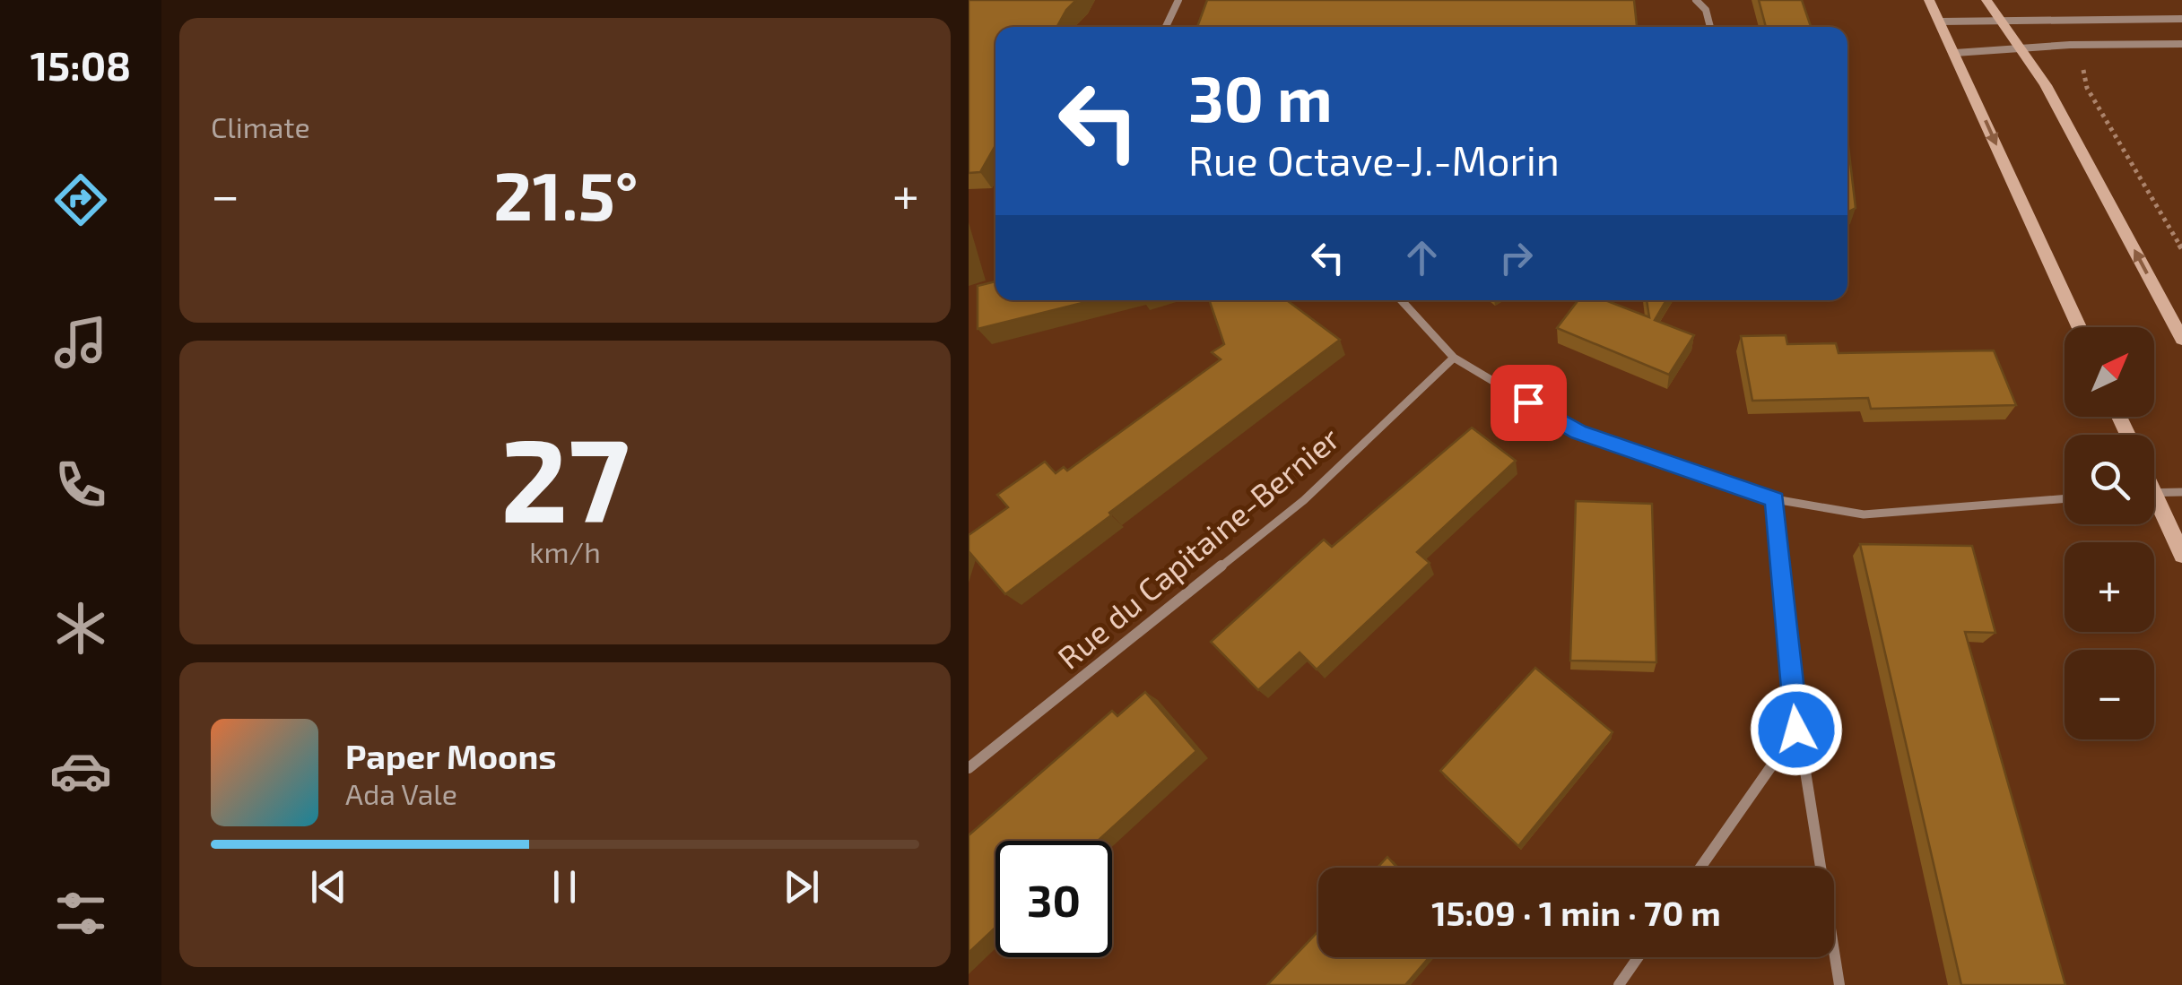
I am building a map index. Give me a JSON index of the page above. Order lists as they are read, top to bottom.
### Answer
{
  "streets": {
    "street": ["Rue du Capitaine-Bernier"]
  },
  "north": "top right",
  "page": {
    "tabs": "15:08",
    "tile": [
      "Climate",
      ["27", "km/h"]
    ],
    "turn": ["30 m", "Rue Octave-J.-Morin"],
    "heat": ["−", "21.5°", "+"],
    "map_buttons": ["+", "−"],
    "song": ["Paper Moons", "Ada Vale"],
    "limit": "30",
    "trip": "15:09 · 1 min · 70 m"
  }
}
